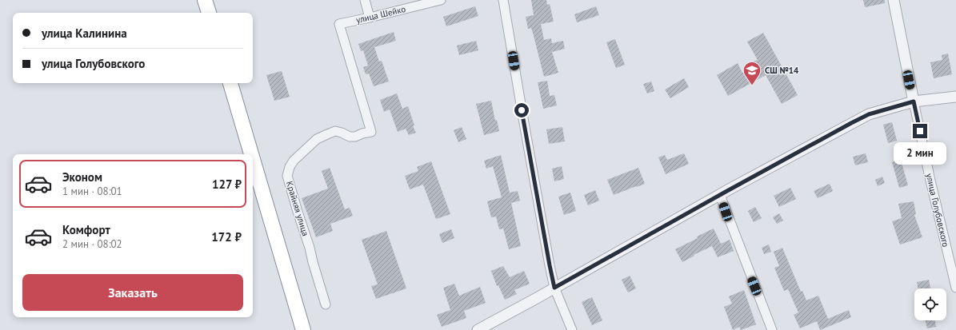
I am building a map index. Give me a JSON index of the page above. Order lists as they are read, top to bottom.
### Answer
{
  "streets": {
    "street": ["улица Шейко", "Крайняя улица", "улица Голубовского"]
  },
  "crossings": [
    ["улица Шейко", "Крайняя улица"]
  ],
  "places": {
    "school or university": ["СШ №14"]
  },
  "page": {
    "banner": ["улица Калинина", "улица Голубовского"],
    "bubble": "2 мин",
    "list": [
      {
        "name": "Эконом",
        "note": "1 мин · 08:01",
        "value": "127 ₽"
      },
      {
        "name": "Комфорт",
        "note": "2 мин · 08:02",
        "value": "172 ₽"
      }
    ],
    "buttons": "Заказать"
  }
}
